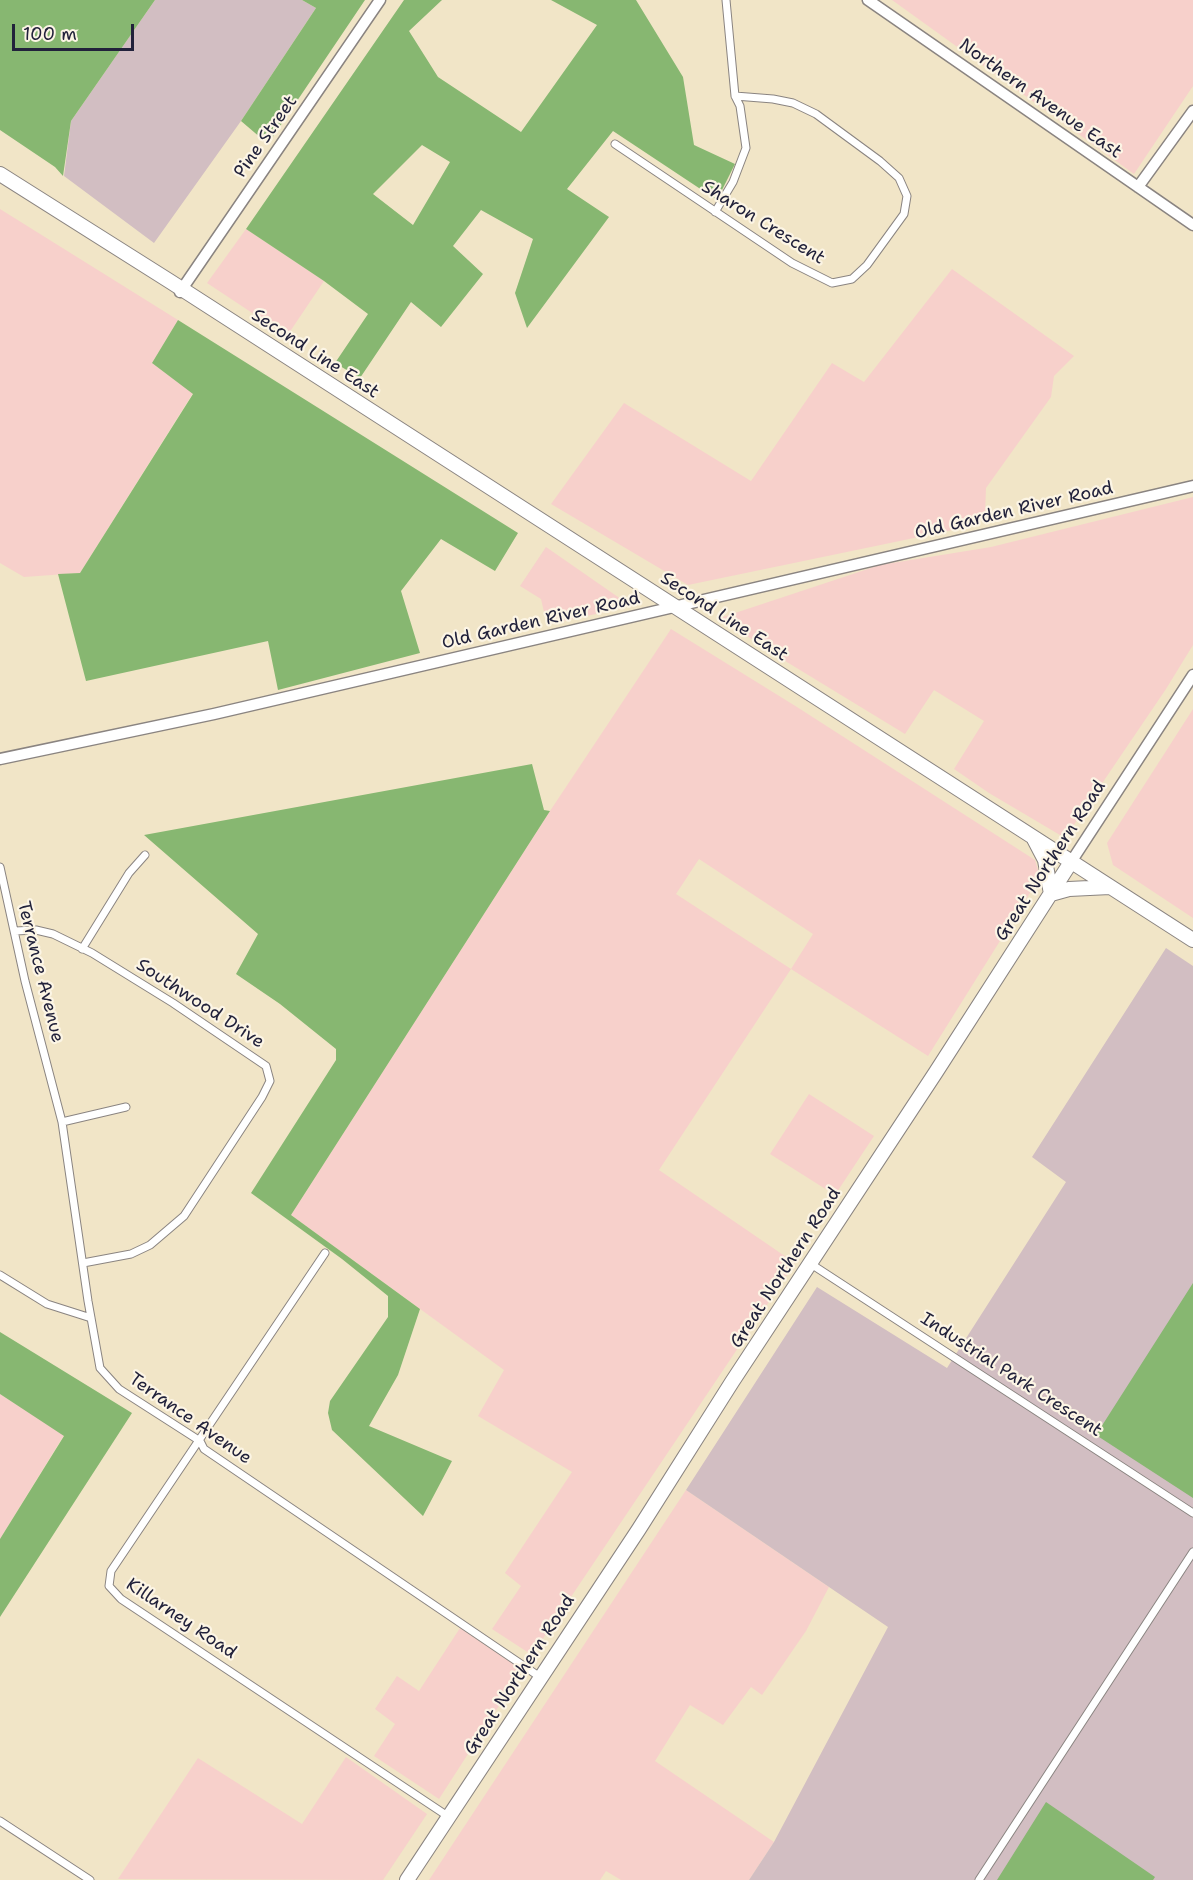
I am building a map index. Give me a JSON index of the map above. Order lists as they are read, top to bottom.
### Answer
{
  "streets": {
    "highway": ["Second Line East", "Great Northern Road"],
    "main road": ["Northern Avenue East", "Pine Street", "Old Garden River Road"],
    "street": [
      "Sharon Crescent",
      "Terrance Avenue",
      "Southwood Drive",
      "Industrial Park Crescent",
      "Killarney Road"
    ]
  },
  "crossings": [
    ["Pine Street", "Second Line East"],
    ["Second Line East", "Old Garden River Road"],
    ["Second Line East", "Great Northern Road"],
    ["Great Northern Road", "Terrance Avenue"],
    ["Great Northern Road", "Industrial Park Crescent"],
    ["Great Northern Road", "Killarney Road"],
    ["Terrance Avenue", "Southwood Drive"],
    ["Terrance Avenue", "Killarney Road"]
  ],
  "scale_bar": "100 m"
}
